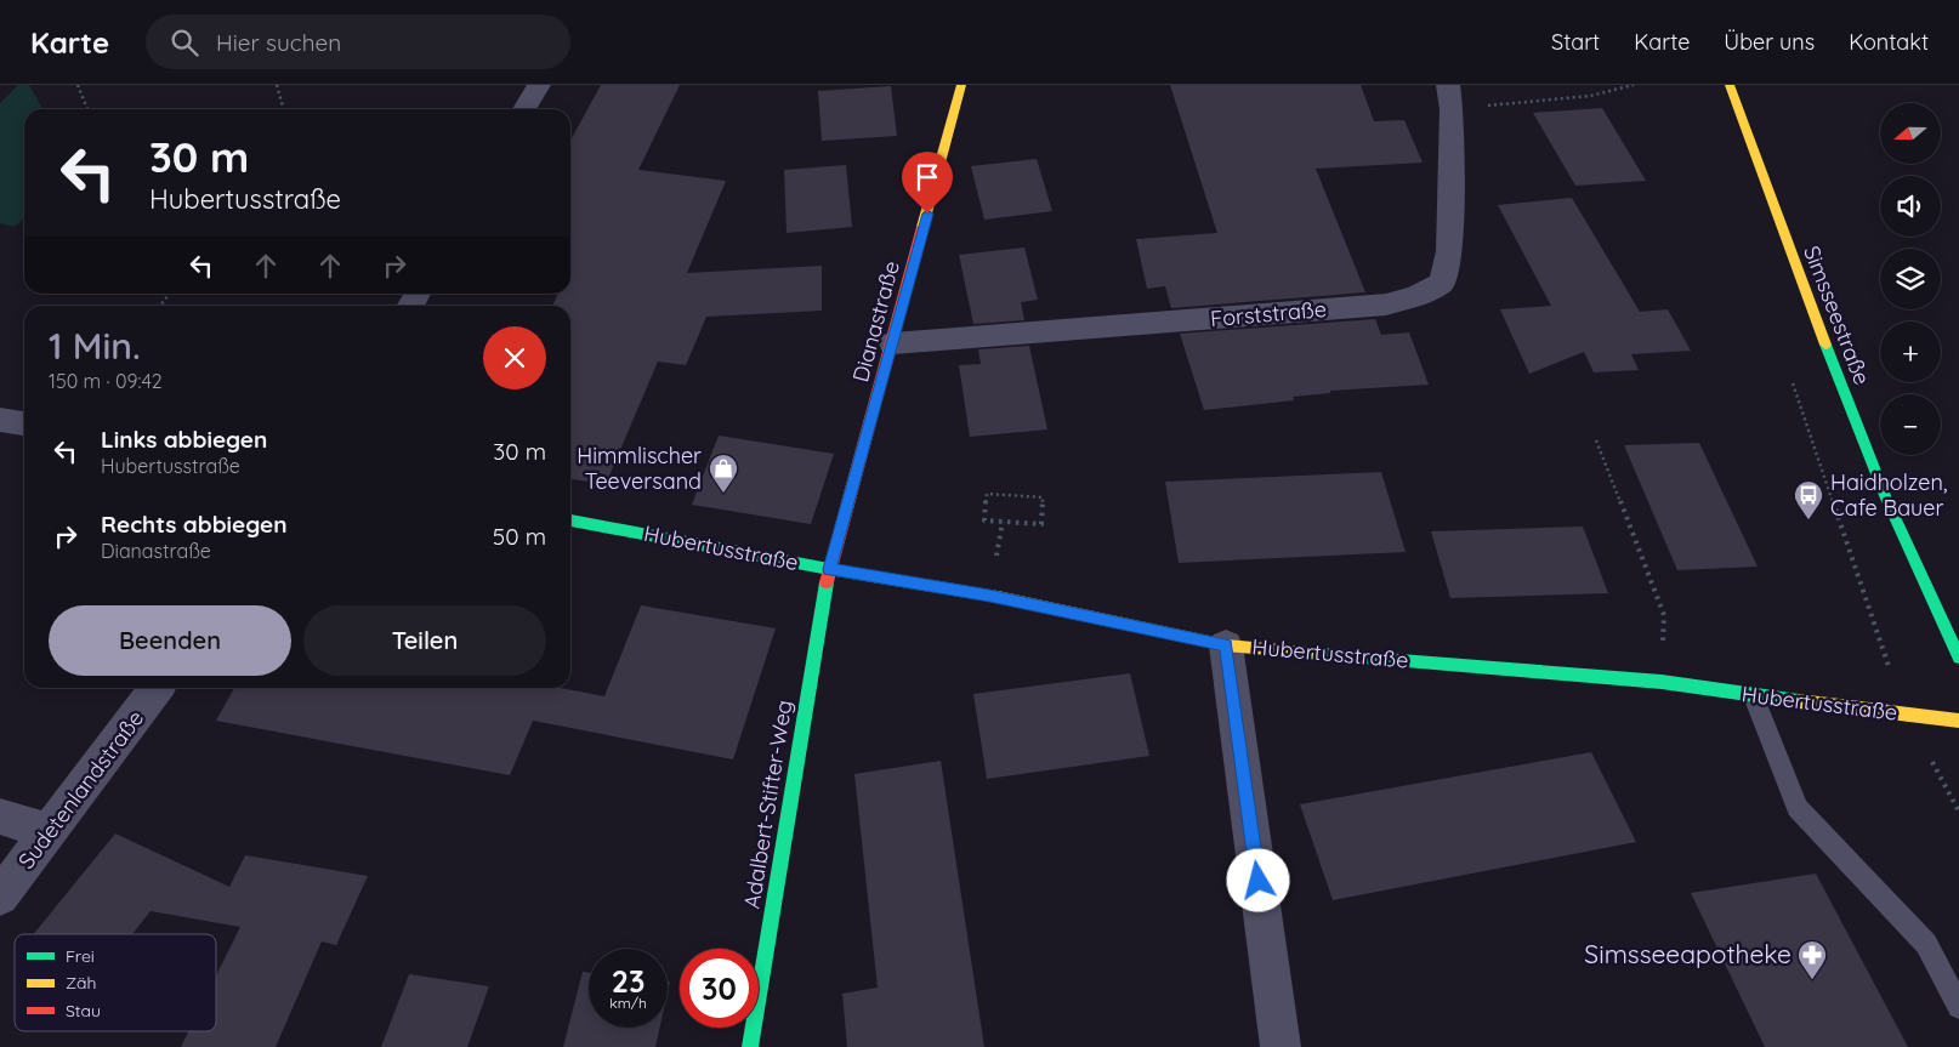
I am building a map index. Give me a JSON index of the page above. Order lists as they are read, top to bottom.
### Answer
{
  "streets": {
    "street": [
      "Forststraße",
      "Simsseestraße",
      "Dianastraße",
      "Hubertusstraße",
      "Sudetenlandstraße",
      "Adalbert-Stifter-Weg"
    ]
  },
  "crossings": [
    ["Forststraße", "Dianastraße"],
    ["Dianastraße", "Hubertusstraße"],
    ["Dianastraße", "Adalbert-Stifter-Weg"],
    ["Hubertusstraße", "Adalbert-Stifter-Weg"]
  ],
  "places": {
    "shop": ["Himmlischer Teeversand"],
    "bus stop": ["Haidholzen, Cafe Bauer"],
    "pharmacy": ["Simsseeapotheke"]
  },
  "legend": ["Frei", "Zäh", "Stau"],
  "north": "left",
  "page": {
    "header": "Karte",
    "search": "Hier suchen",
    "nav": [
      "Start",
      "Karte",
      "Über uns",
      "Kontakt"
    ],
    "map_buttons": ["+", "−"],
    "turn": ["30 m", "Hubertusstraße"],
    "heading": ["1 Min.", "150 m · 09:42"],
    "list": [
      {
        "name": "Links abbiegen",
        "note": "Hubertusstraße",
        "value": "30 m"
      },
      {
        "name": "Rechts abbiegen",
        "note": "Dianastraße",
        "value": "50 m"
      }
    ],
    "buttons": ["Beenden", "Teilen"],
    "speed": "23 km/h",
    "limit": "30"
  }
}
